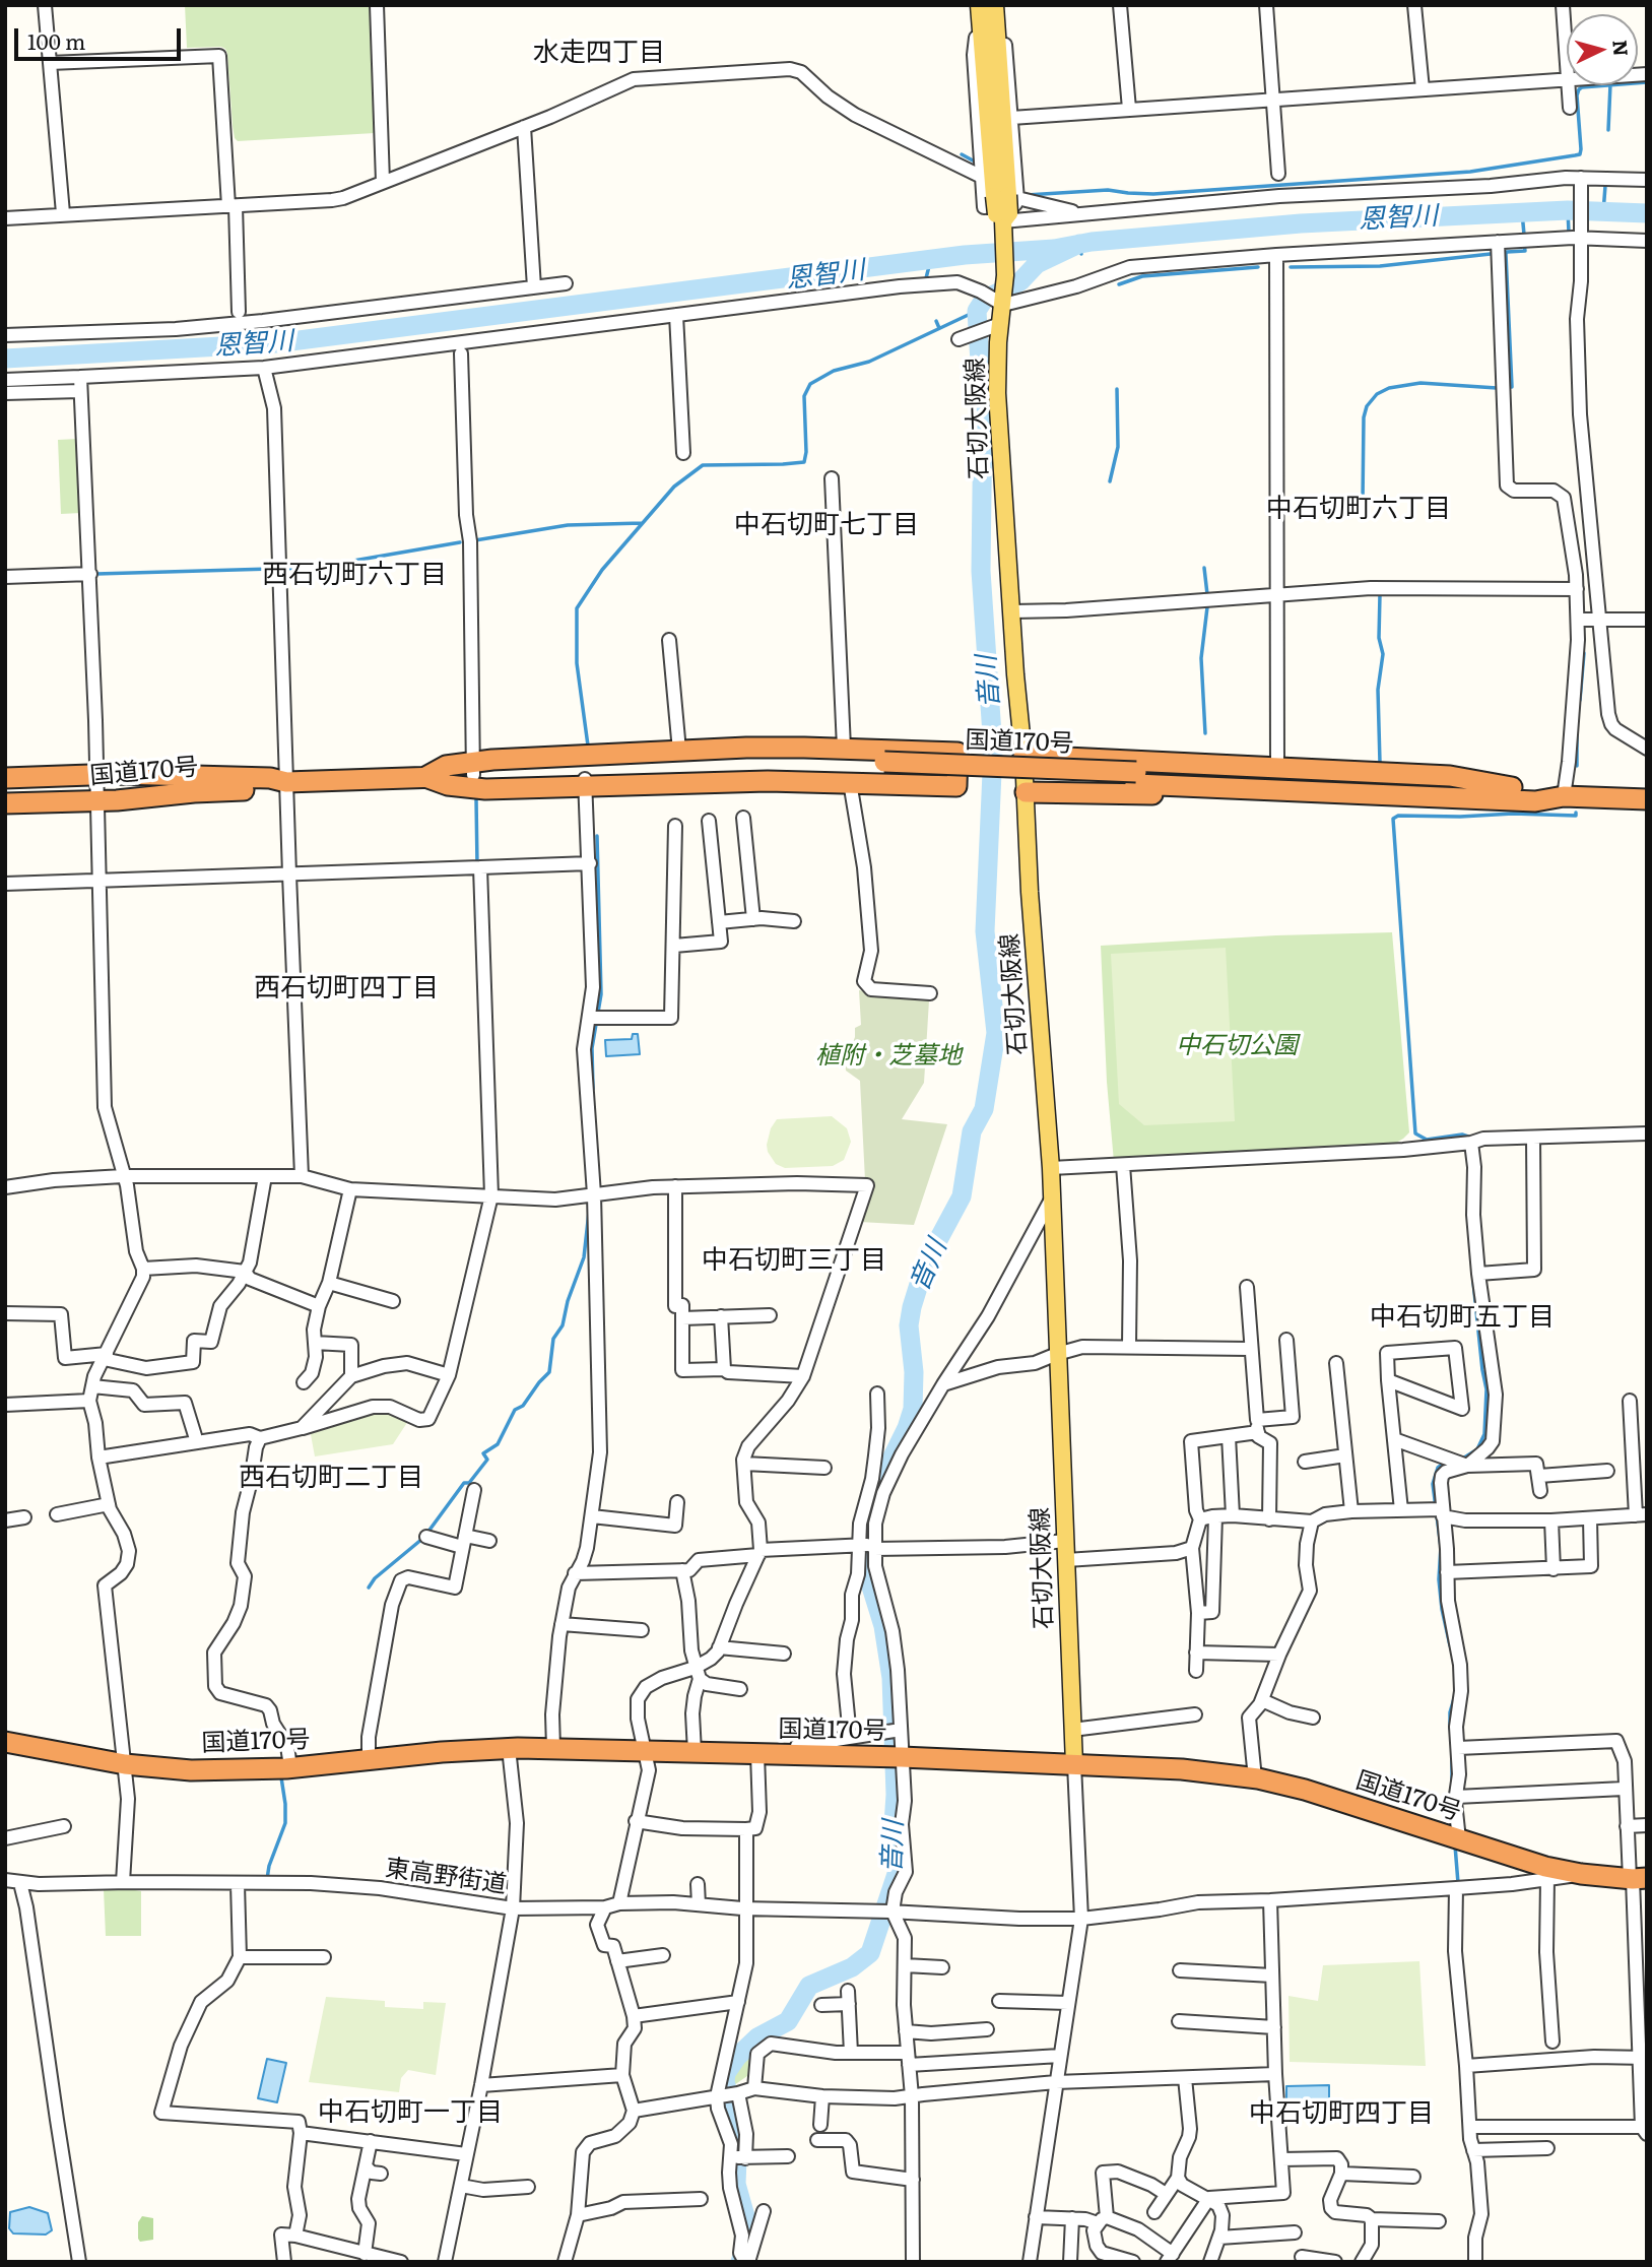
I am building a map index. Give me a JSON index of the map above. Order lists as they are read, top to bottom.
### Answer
{
  "streets": {
    "highway": ["国道170号"],
    "main road": ["石切大阪線"],
    "street": ["東高野街道"]
  },
  "crossings": [
    ["石切大阪線", "国道170号"],
    ["国道170号", "東高野街道"]
  ],
  "districts": [
    "水走四丁目",
    "中石切町六丁目",
    "中石切町七丁目",
    "西石切町六丁目",
    "西石切町四丁目",
    "中石切町三丁目",
    "中石切町五丁目",
    "西石切町二丁目",
    "中石切町一丁目",
    "中石切町四丁目"
  ],
  "water": ["恩智川", "音川"],
  "parks": ["中石切公園", "植附・芝墓地"],
  "scale_bar": "100 m",
  "north": "right"
}
